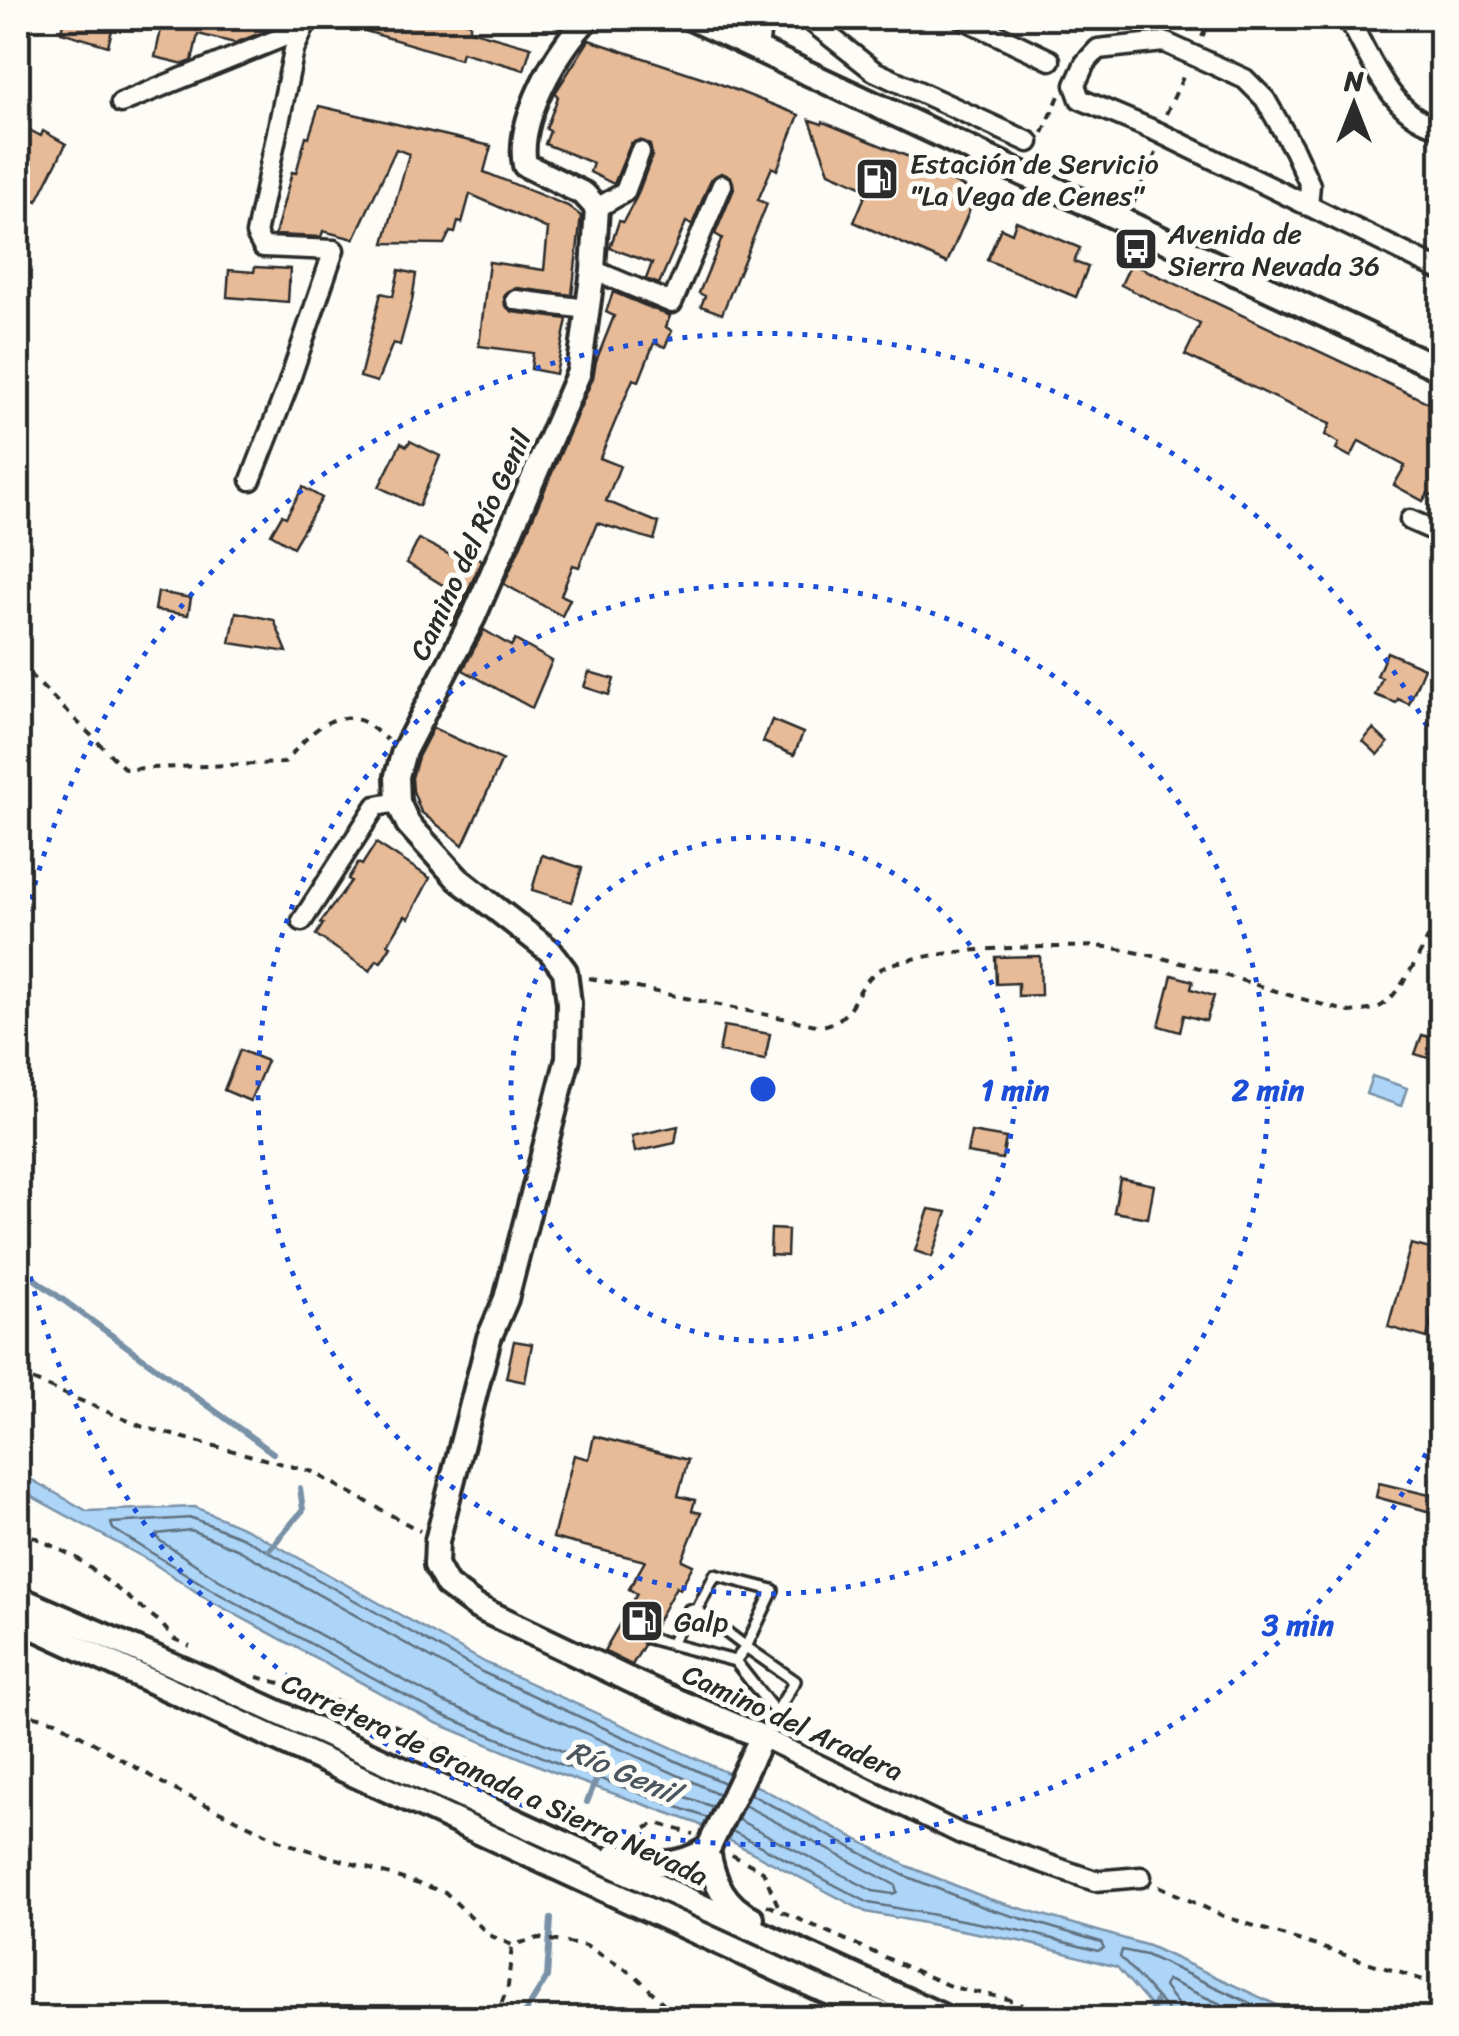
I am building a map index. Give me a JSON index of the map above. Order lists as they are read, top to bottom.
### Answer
{
  "streets": {
    "street": ["Camino del Río Genil", "Camino del Aradera", "Carretera de Granada a Sierra Nevada"]
  },
  "water": ["Río Genil"],
  "places": {
    "fuel station": ["Estación de Servicio \"La Vega de Cenes\"", "Galp"],
    "bus stop": ["Avenida de Sierra Nevada 36"]
  },
  "north": "top",
  "rings": ["1 min", "2 min", "3 min"]
}
